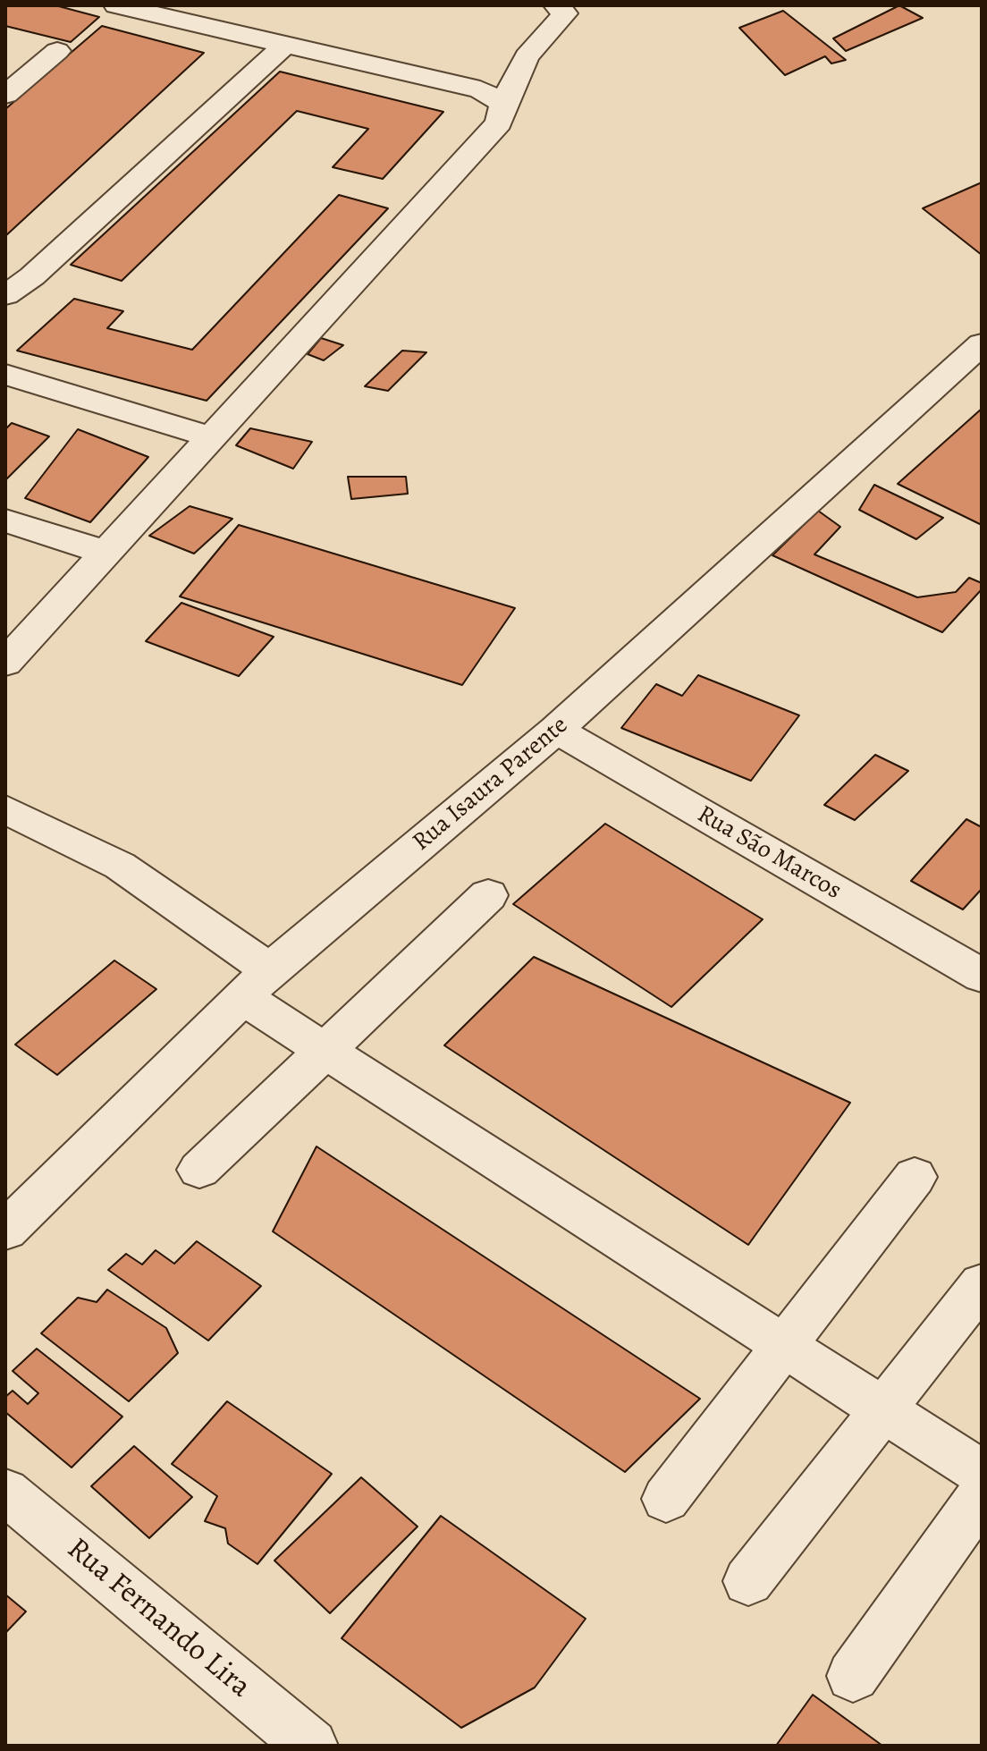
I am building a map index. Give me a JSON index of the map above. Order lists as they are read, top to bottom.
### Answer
{
  "streets": {
    "street": ["Rua Isaura Parente", "Rua São Marcos", "Rua Fernando Lira"]
  },
  "crossings": [
    ["Rua Isaura Parente", "Rua São Marcos"]
  ]
}
